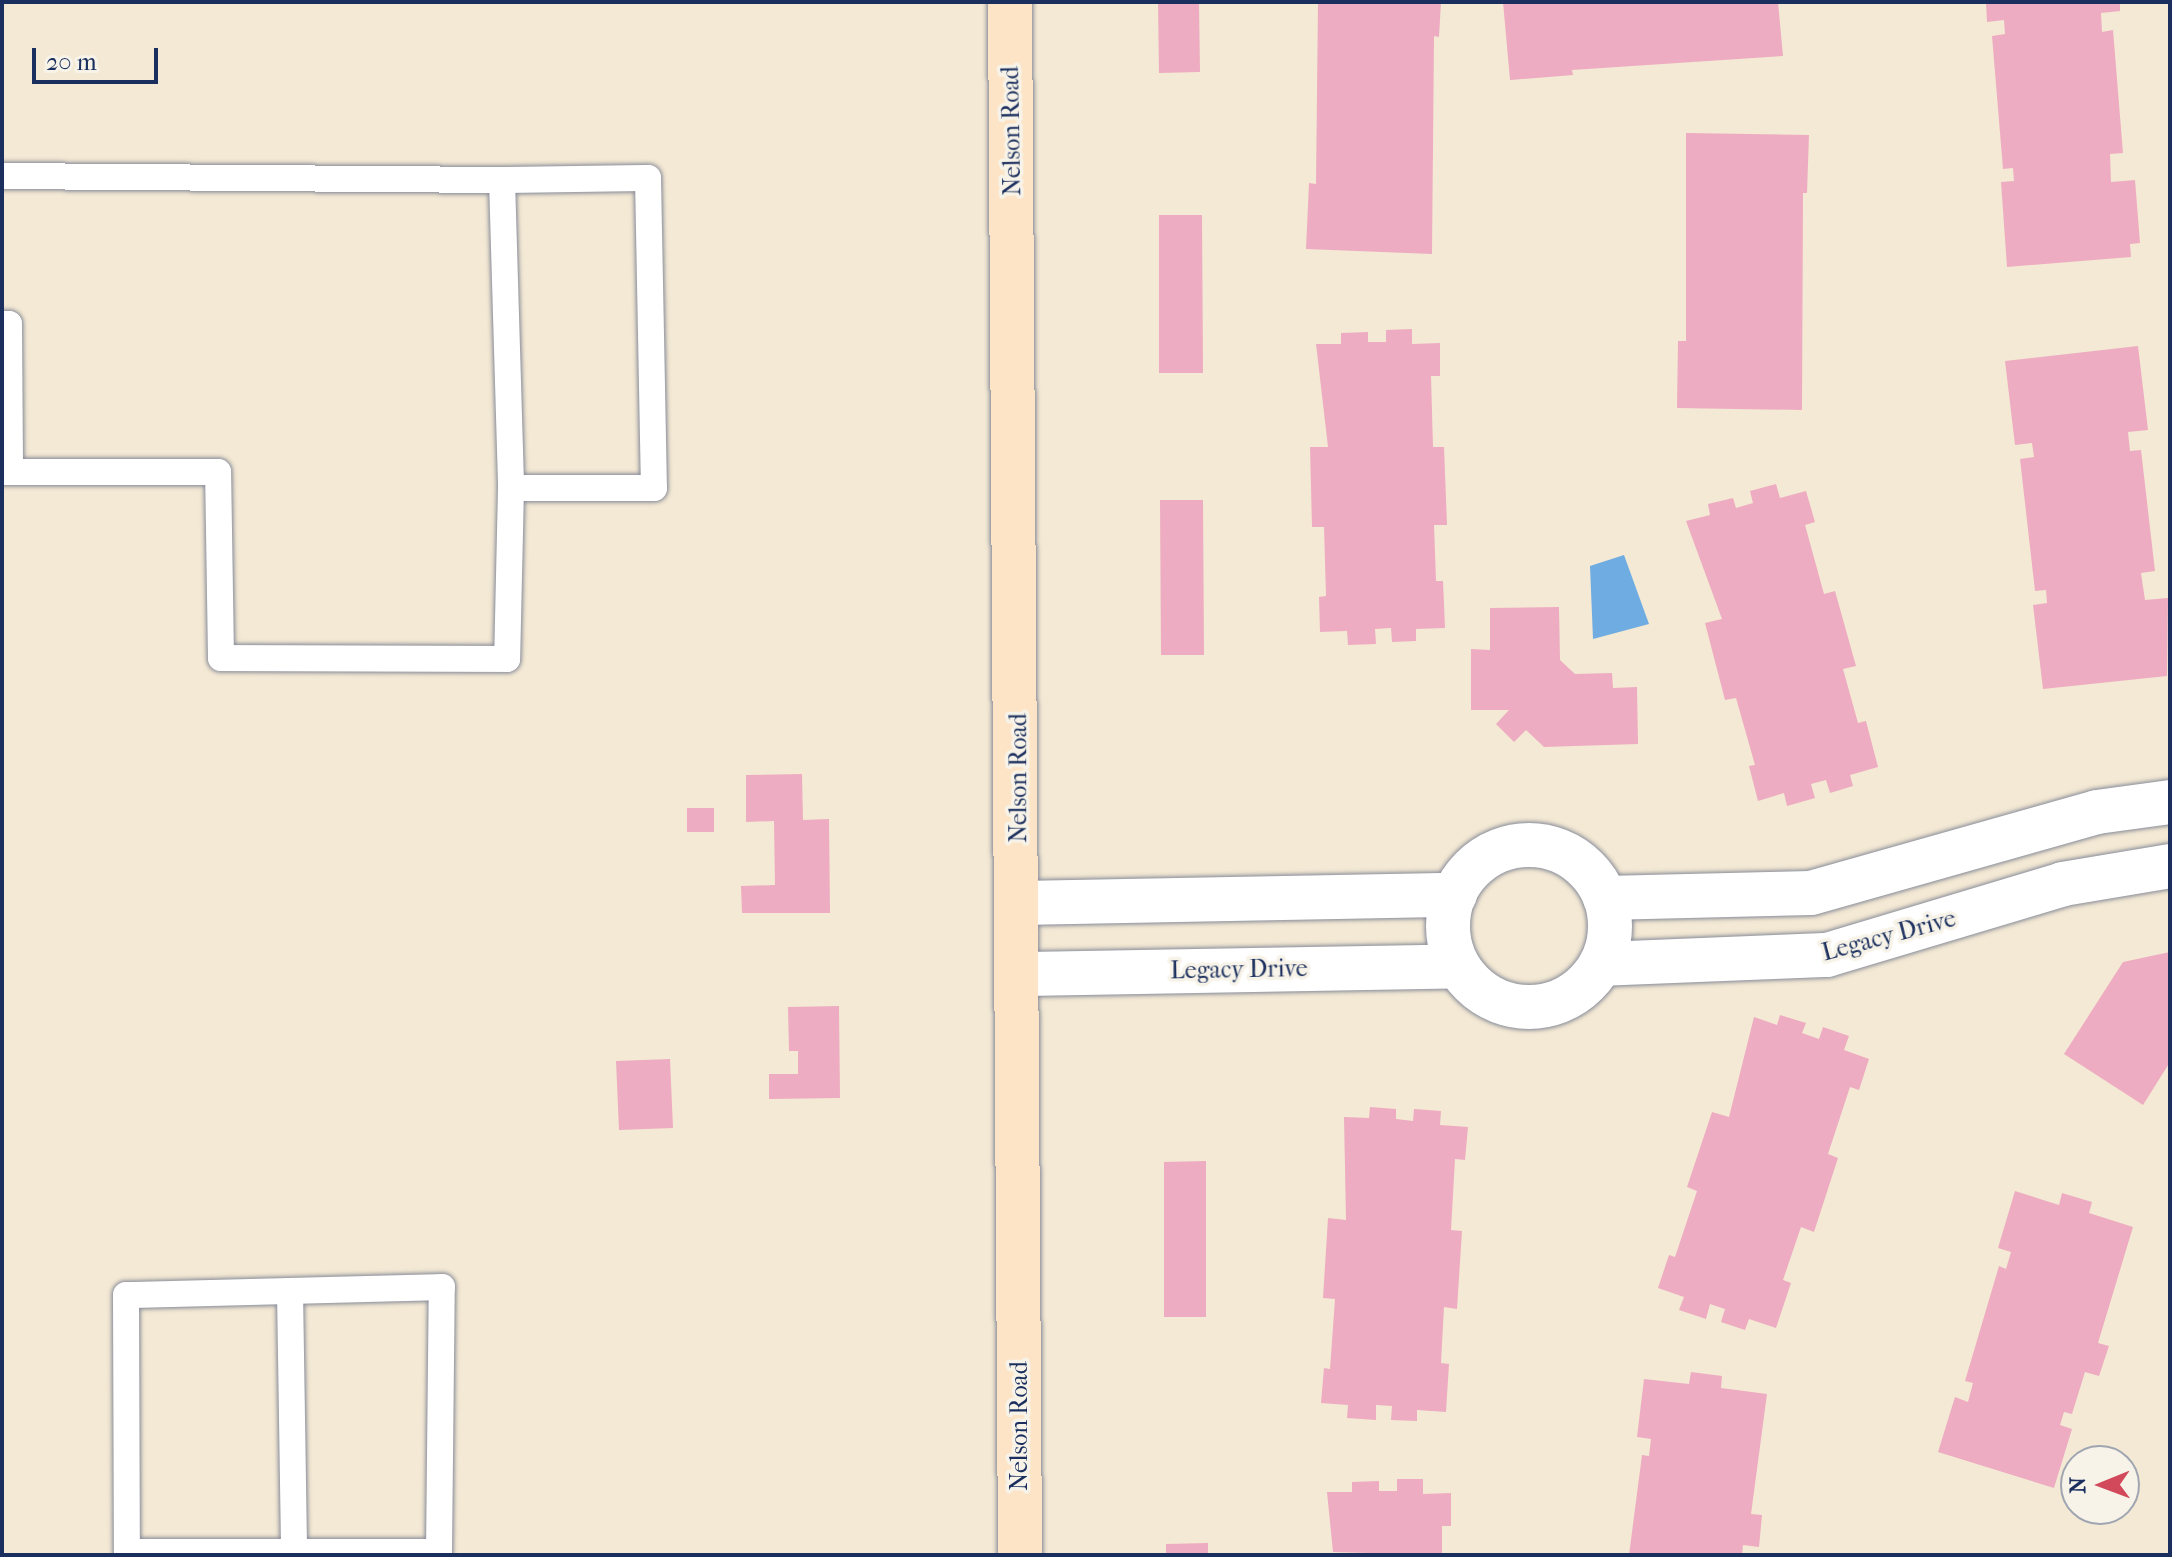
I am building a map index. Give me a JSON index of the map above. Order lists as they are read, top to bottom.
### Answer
{
  "streets": {
    "main road": ["Nelson Road"],
    "street": ["Legacy Drive"]
  },
  "crossings": [
    ["Nelson Road", "Legacy Drive"]
  ],
  "scale_bar": "20 m",
  "north": "left"
}
